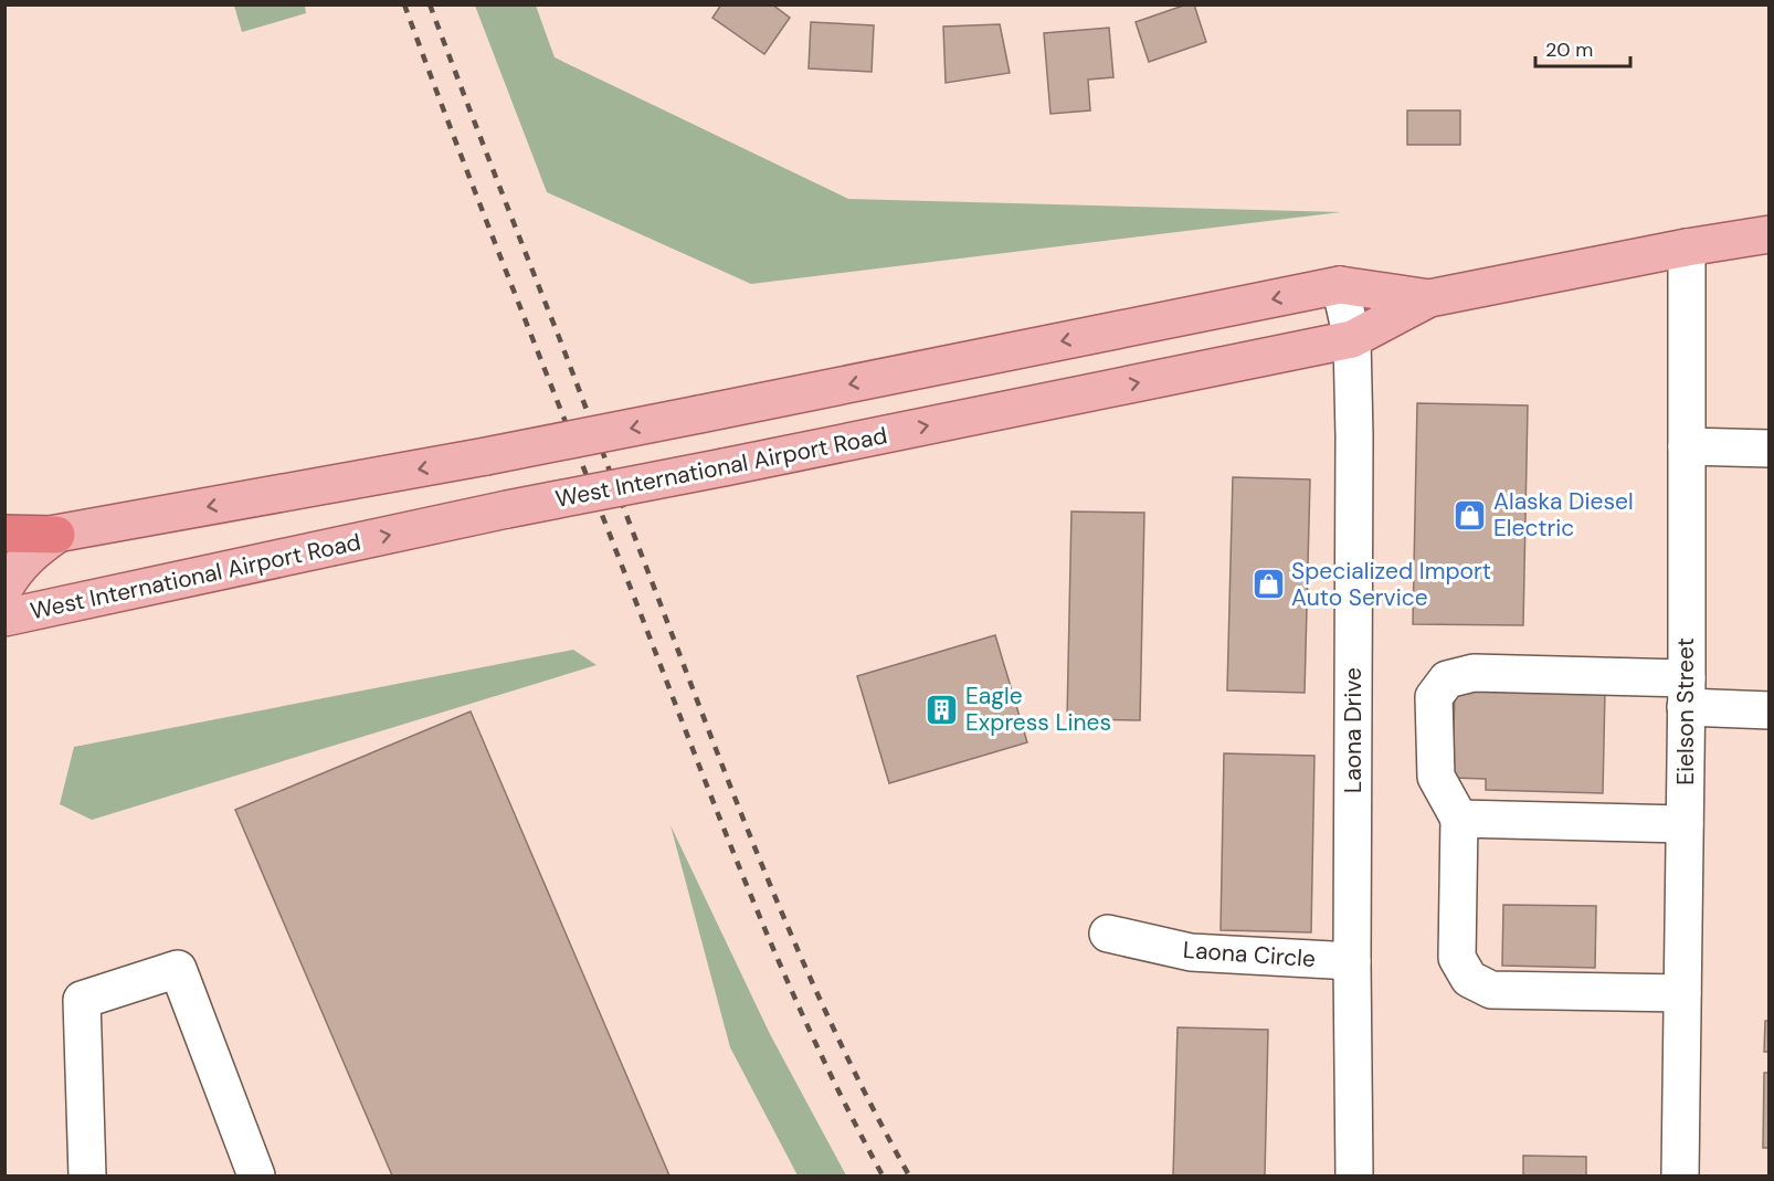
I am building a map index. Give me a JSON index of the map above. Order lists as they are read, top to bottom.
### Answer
{
  "streets": {
    "main road": ["West International Airport Road"],
    "street": ["Eielson Street", "Laona Drive", "Laona Circle"]
  },
  "crossings": [
    ["West International Airport Road", "Eielson Street"],
    ["West International Airport Road", "Laona Drive"],
    ["Laona Drive", "Laona Circle"]
  ],
  "places": {
    "shop": ["Alaska Diesel Electric", "Specialized Import Auto Service"],
    "building": ["Eagle Express Lines"]
  },
  "scale_bar": "20 m"
}
